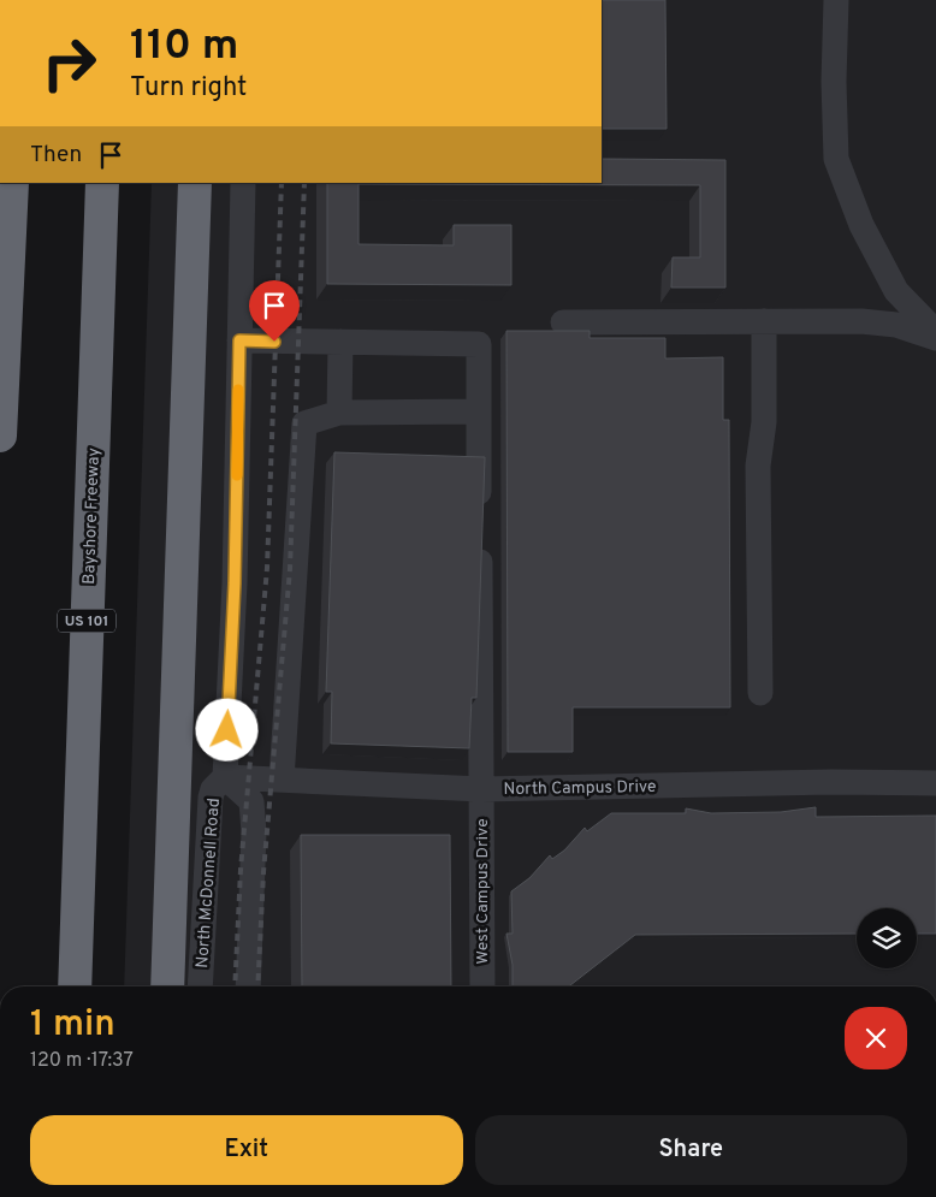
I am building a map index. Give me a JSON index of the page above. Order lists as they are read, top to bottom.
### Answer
{
  "streets": {
    "highway": ["Bayshore Freeway", "US 101"],
    "street": ["North Campus Drive", "North McDonnell Road", "West Campus Drive"]
  },
  "crossings": [
    ["North Campus Drive", "North McDonnell Road"],
    ["North Campus Drive", "West Campus Drive"]
  ],
  "page": {
    "turn": ["110 m", "Turn right"],
    "then": "Then",
    "heading": ["1 min", "120 m · 17:37"],
    "buttons": ["Exit", "Share"]
  }
}
